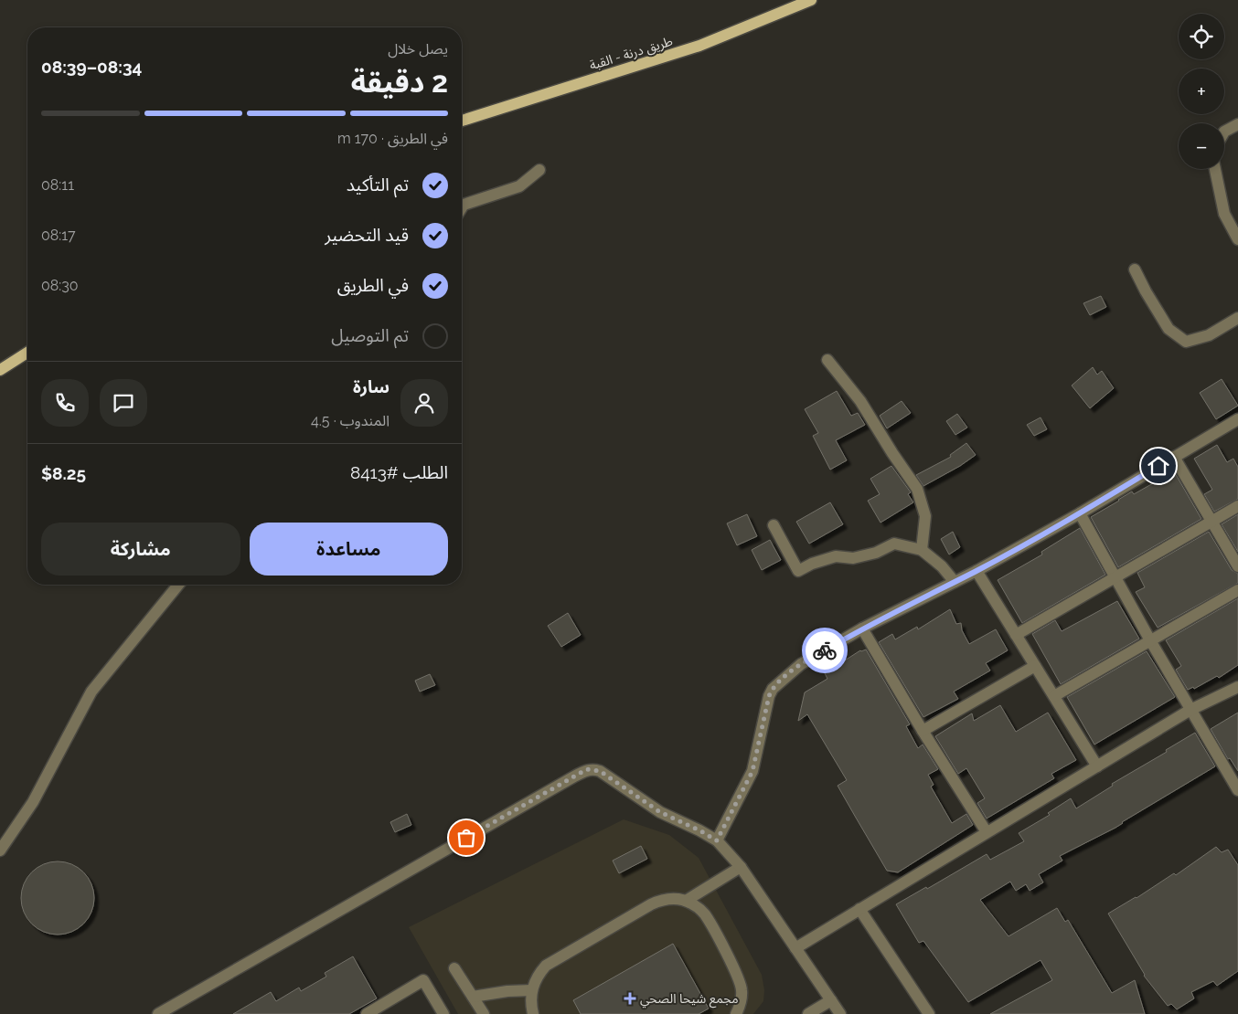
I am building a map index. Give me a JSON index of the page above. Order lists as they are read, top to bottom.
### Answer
{
  "streets": {
    "main road": ["طريق درنة - القبة"]
  },
  "places": {
    "health": ["مجمع شيحا الصحي"]
  },
  "page": {
    "map_buttons": ["+", "−"],
    "heading": ["2 دقيقة", "يصل خلال", "08:34–08:39"],
    "panel": [
      "سارة",
      "المندوب · 4.5",
      "الطلب #8413",
      "$8.25"
    ],
    "bar": "في الطريق · 170 m",
    "list": [
      ["تم التأكيد", "08:11"],
      ["قيد التحضير", "08:17"],
      ["في الطريق", "08:30"],
      "تم التوصيل"
    ],
    "buttons": ["مساعدة", "مشاركة"]
  }
}
